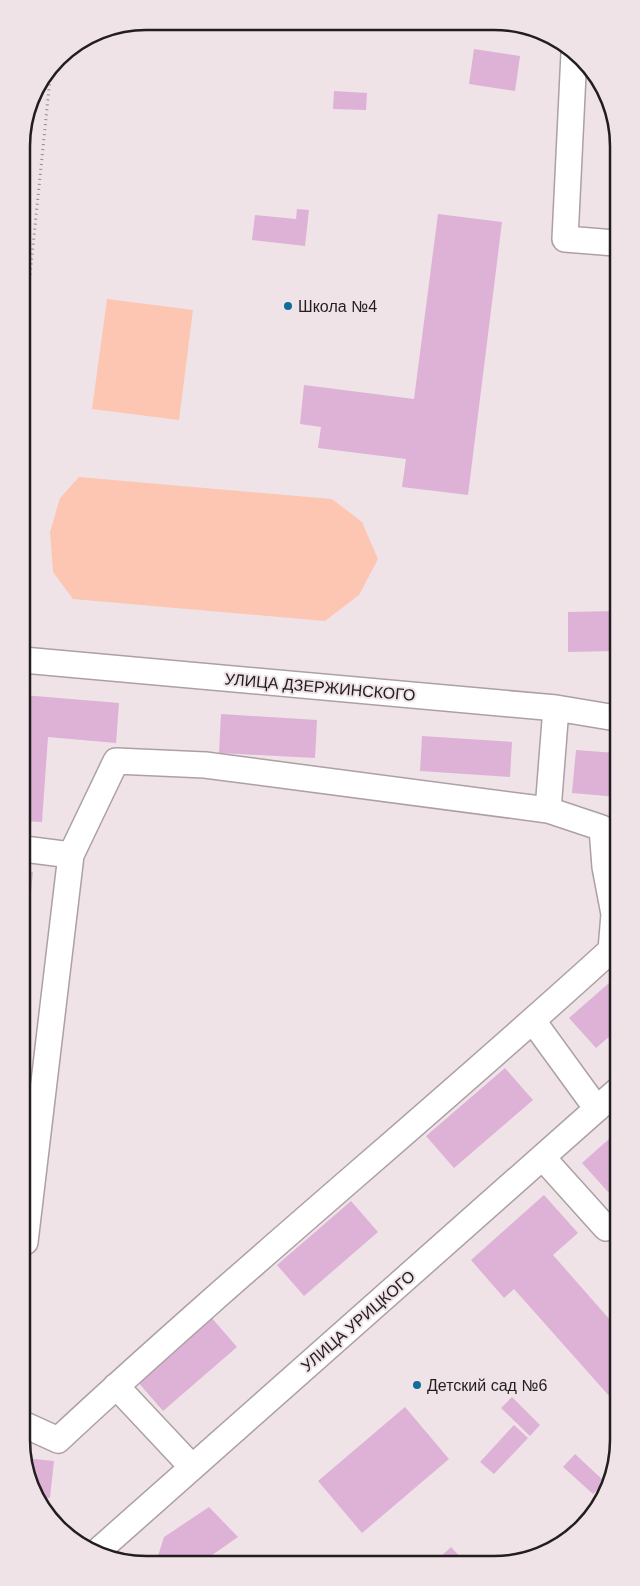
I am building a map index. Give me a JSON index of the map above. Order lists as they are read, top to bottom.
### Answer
{
  "streets": {
    "street": ["УЛИЦА ДЗЕРЖИНСКОГО", "УЛИЦА УРИЦКОГО"]
  },
  "places": ["Школа №4", "Детский сад №6"]
}
